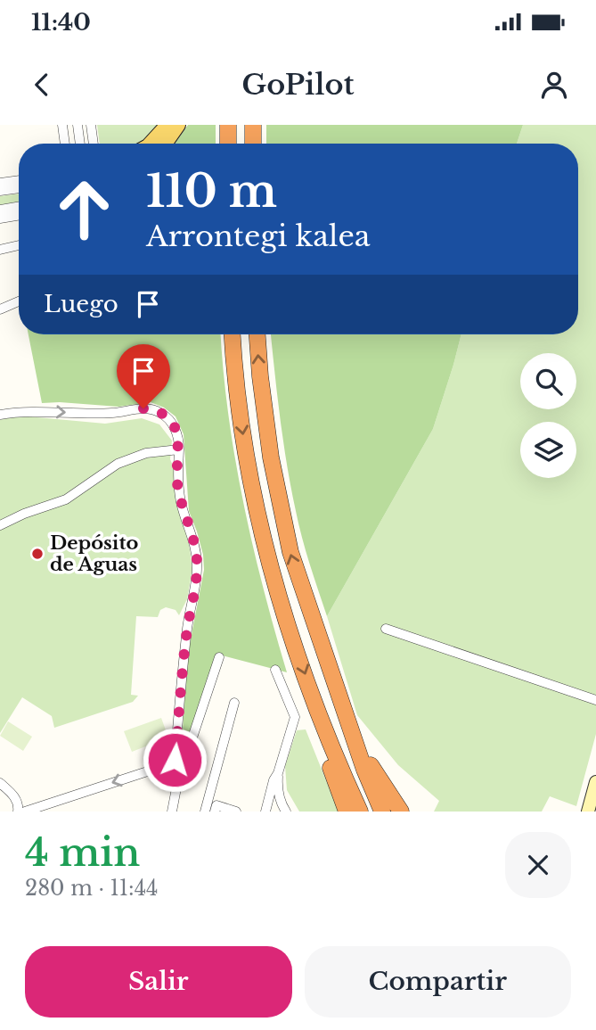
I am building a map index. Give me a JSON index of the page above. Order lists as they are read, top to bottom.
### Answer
{
  "places": ["Depósito de Aguas"],
  "page": {
    "status": "11:40",
    "header": "GoPilot",
    "turn": ["110 m", "Arrontegi kalea"],
    "then": "Luego",
    "heading": ["4 min", "280 m · 11:44"],
    "buttons": ["Salir", "Compartir"]
  }
}
